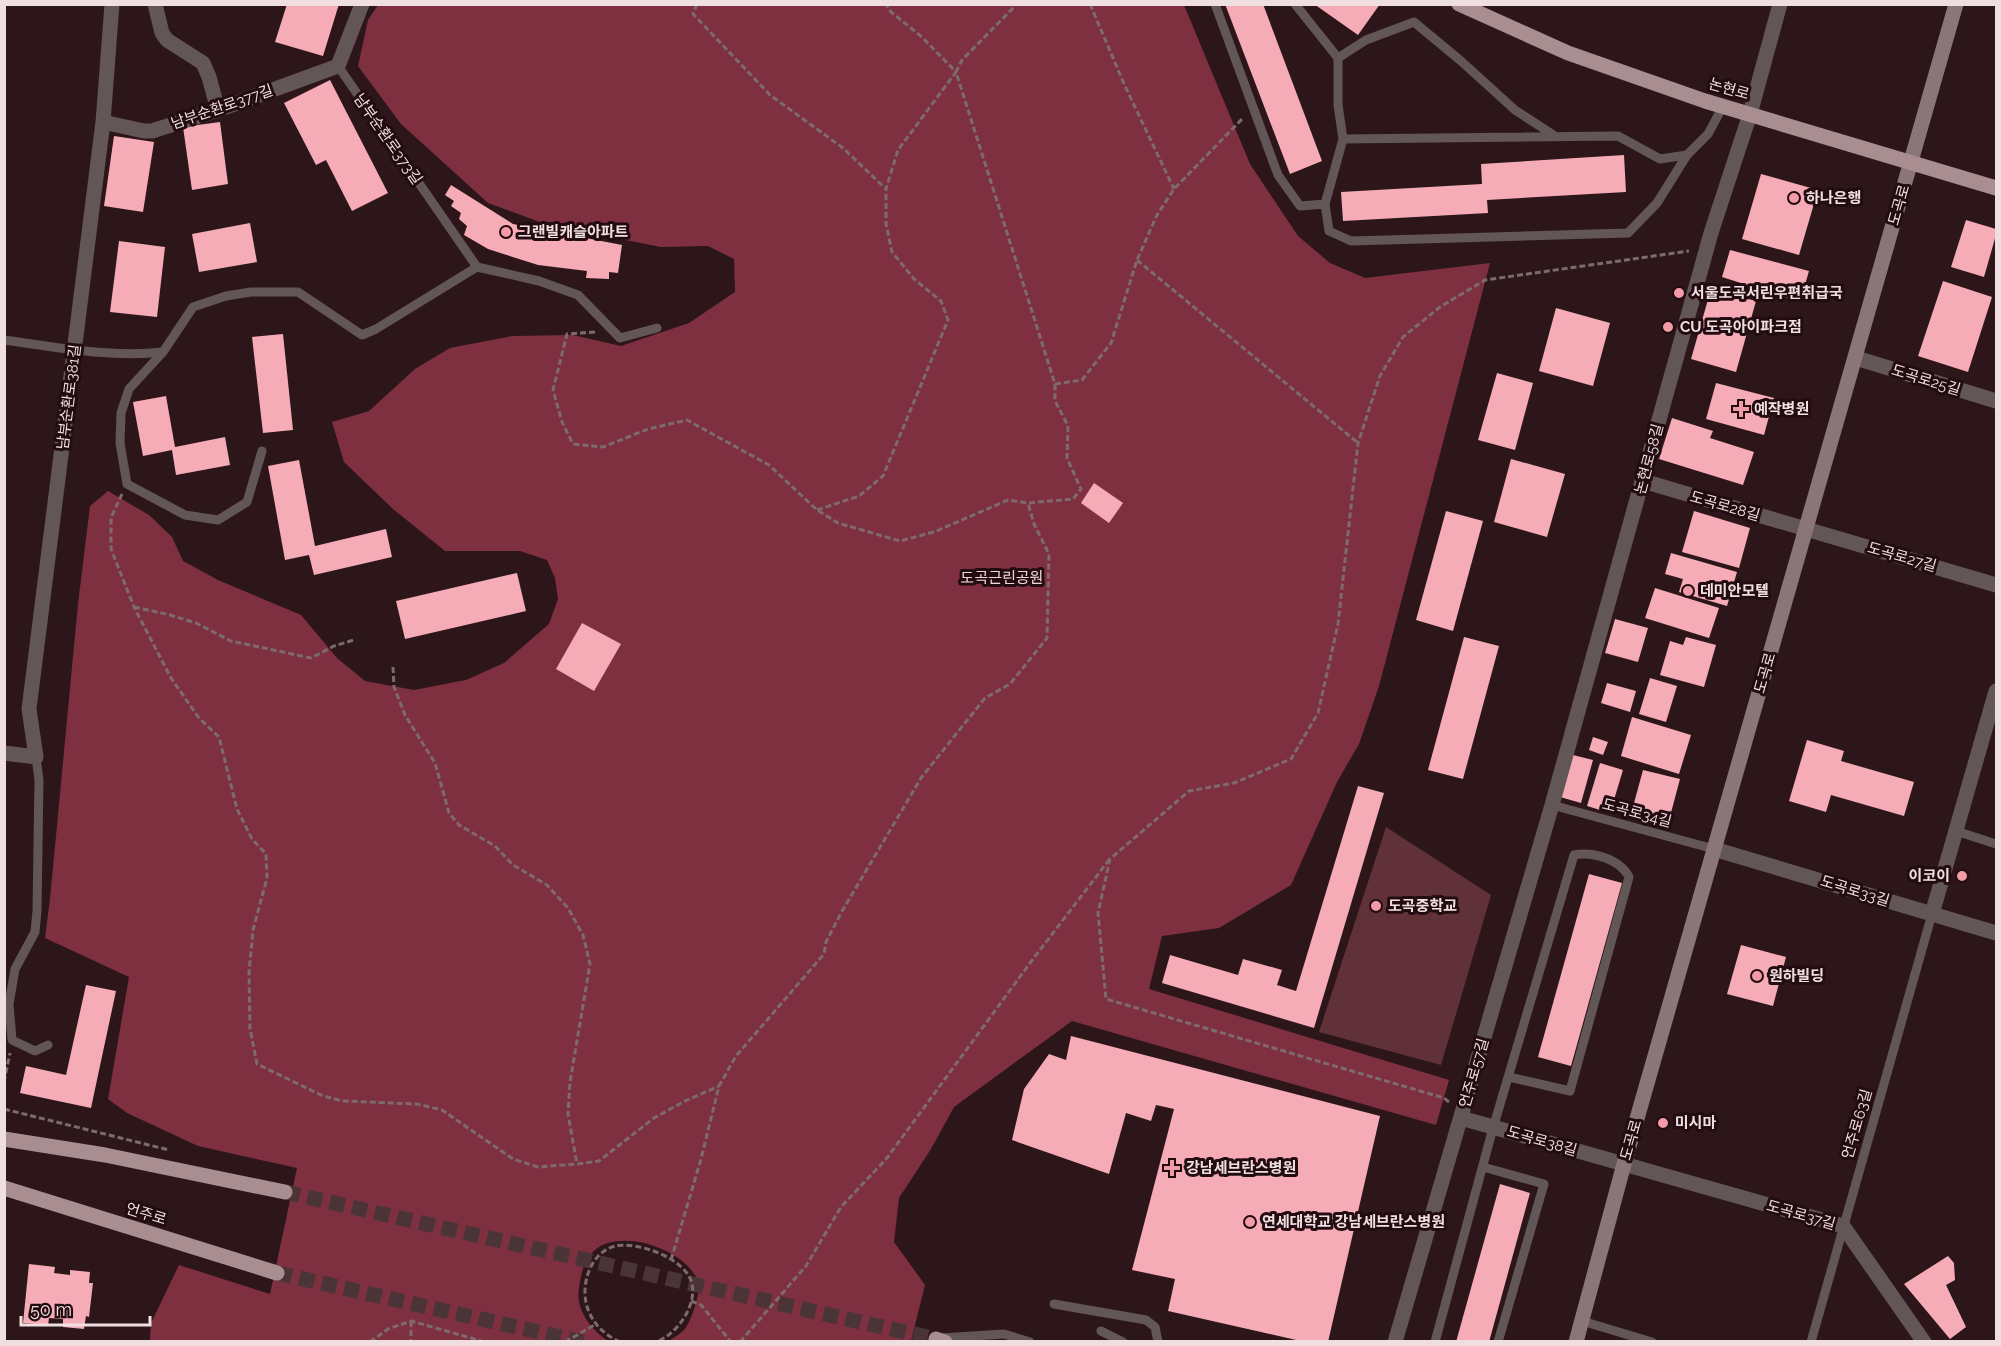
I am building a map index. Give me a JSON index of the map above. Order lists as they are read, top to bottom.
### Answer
{
  "streets": {
    "main road": ["논현로", "도곡로", "언주로"],
    "street": [
      "남부순환로377길",
      "도곡로25길",
      "남부순환로381길",
      "논현로58길",
      "도곡로28길",
      "도곡로27길",
      "도곡로33길",
      "언주로57길",
      "도곡로38길",
      "도곡로37길"
    ],
    "lane": ["남부순환로373길", "도곡로34길", "언주로63길"]
  },
  "crossings": [
    ["논현로", "도곡로"],
    ["논현로", "논현로58길"],
    ["남부순환로377길", "남부순환로373길"],
    ["남부순환로377길", "남부순환로381길"],
    ["도곡로", "도곡로25길"],
    ["도곡로", "도곡로28길"],
    ["도곡로", "도곡로27길"],
    ["도곡로", "도곡로34길"],
    ["도곡로", "도곡로33길"],
    ["도곡로", "도곡로38길"],
    ["도곡로", "도곡로37길"],
    ["논현로58길", "도곡로28길"],
    ["논현로58길", "도곡로34길"],
    ["논현로58길", "언주로57길"],
    ["도곡로28길", "도곡로27길"],
    ["도곡로34길", "도곡로33길"],
    ["도곡로34길", "언주로57길"],
    ["도곡로33길", "언주로63길"],
    ["언주로57길", "도곡로38길"],
    ["언주로63길", "도곡로37길"],
    ["도곡로38길", "도곡로37길"]
  ],
  "parks": ["도곡근린공원"],
  "places": {
    "other": [
      "하나은행",
      "그랜빌캐슬아파트",
      "서울도곡서린우편취급국",
      "CU 도곡아이파크점",
      "데미안모텔",
      "이코이",
      "도곡중학교",
      "원하빌딩",
      "미시마",
      "연세대학교 강남세브란스병원"
    ],
    "health": ["예작병원", "강남세브란스병원"]
  },
  "scale_bar": "50 m"
}
